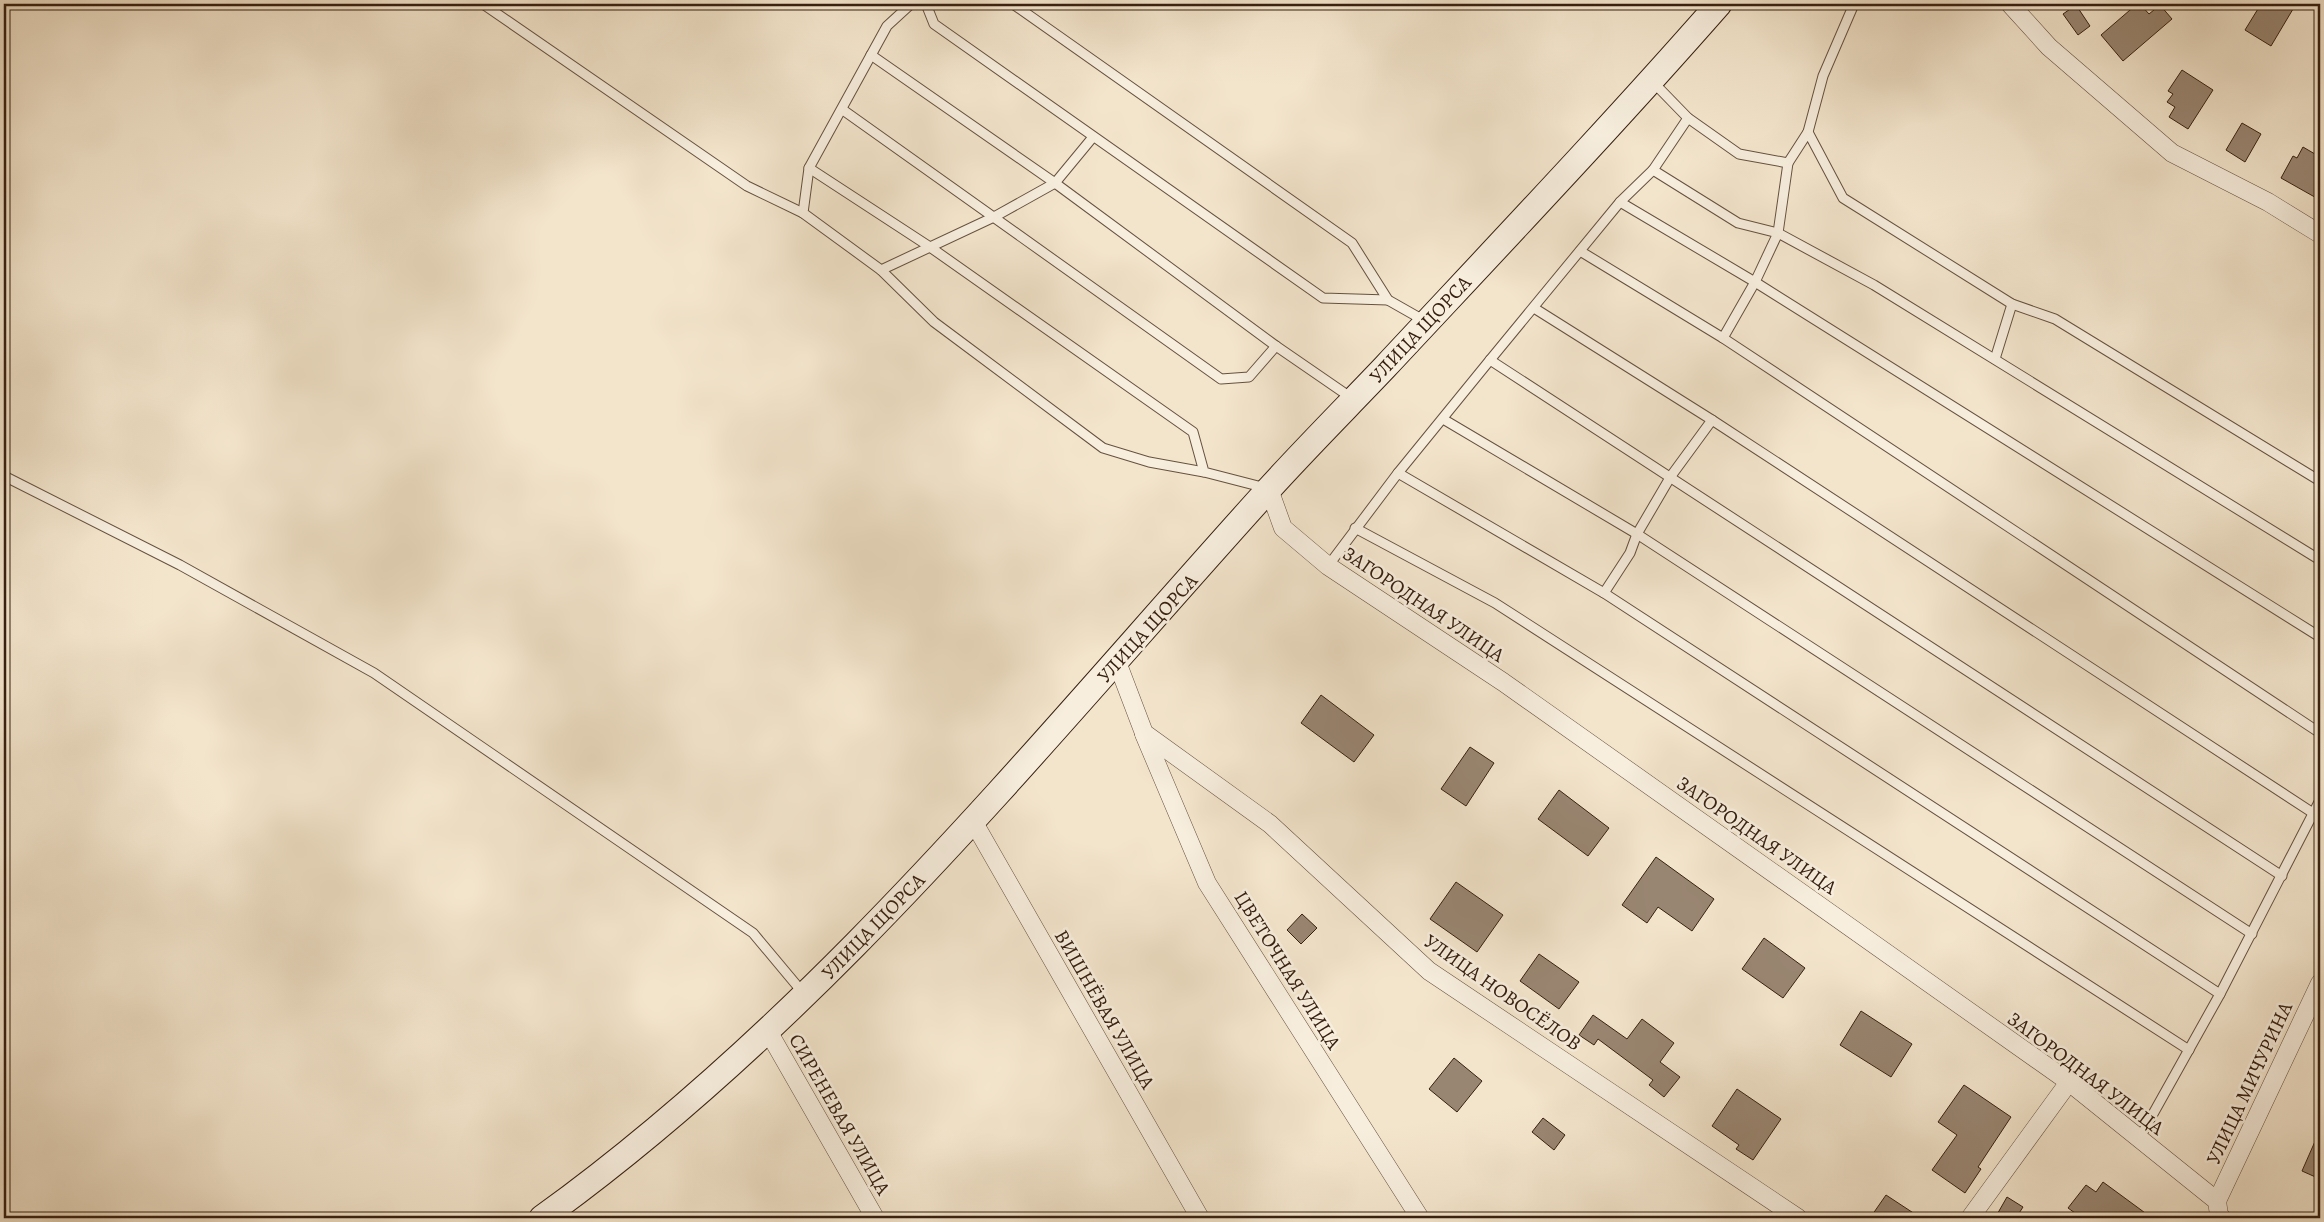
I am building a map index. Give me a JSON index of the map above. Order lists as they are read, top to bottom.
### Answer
{
  "streets": {
    "street": [
      "УЛИЦА ЩОРСА",
      "ЗАГОРОДНАЯ УЛИЦА",
      "ЦВЕТОЧНАЯ УЛИЦА",
      "УЛИЦА НОВОСЁЛОВ",
      "ВИШНЁВАЯ УЛИЦА",
      "УЛИЦА МИЧУРИНА",
      "СИРЕНЕВАЯ УЛИЦА"
    ]
  },
  "crossings": [
    ["УЛИЦА ЩОРСА", "ЗАГОРОДНАЯ УЛИЦА"],
    ["УЛИЦА ЩОРСА", "ВИШНЁВАЯ УЛИЦА"],
    ["УЛИЦА ЩОРСА", "СИРЕНЕВАЯ УЛИЦА"],
    ["ЗАГОРОДНАЯ УЛИЦА", "УЛИЦА МИЧУРИНА"],
    ["ЦВЕТОЧНАЯ УЛИЦА", "УЛИЦА НОВОСЁЛОВ"]
  ]
}
